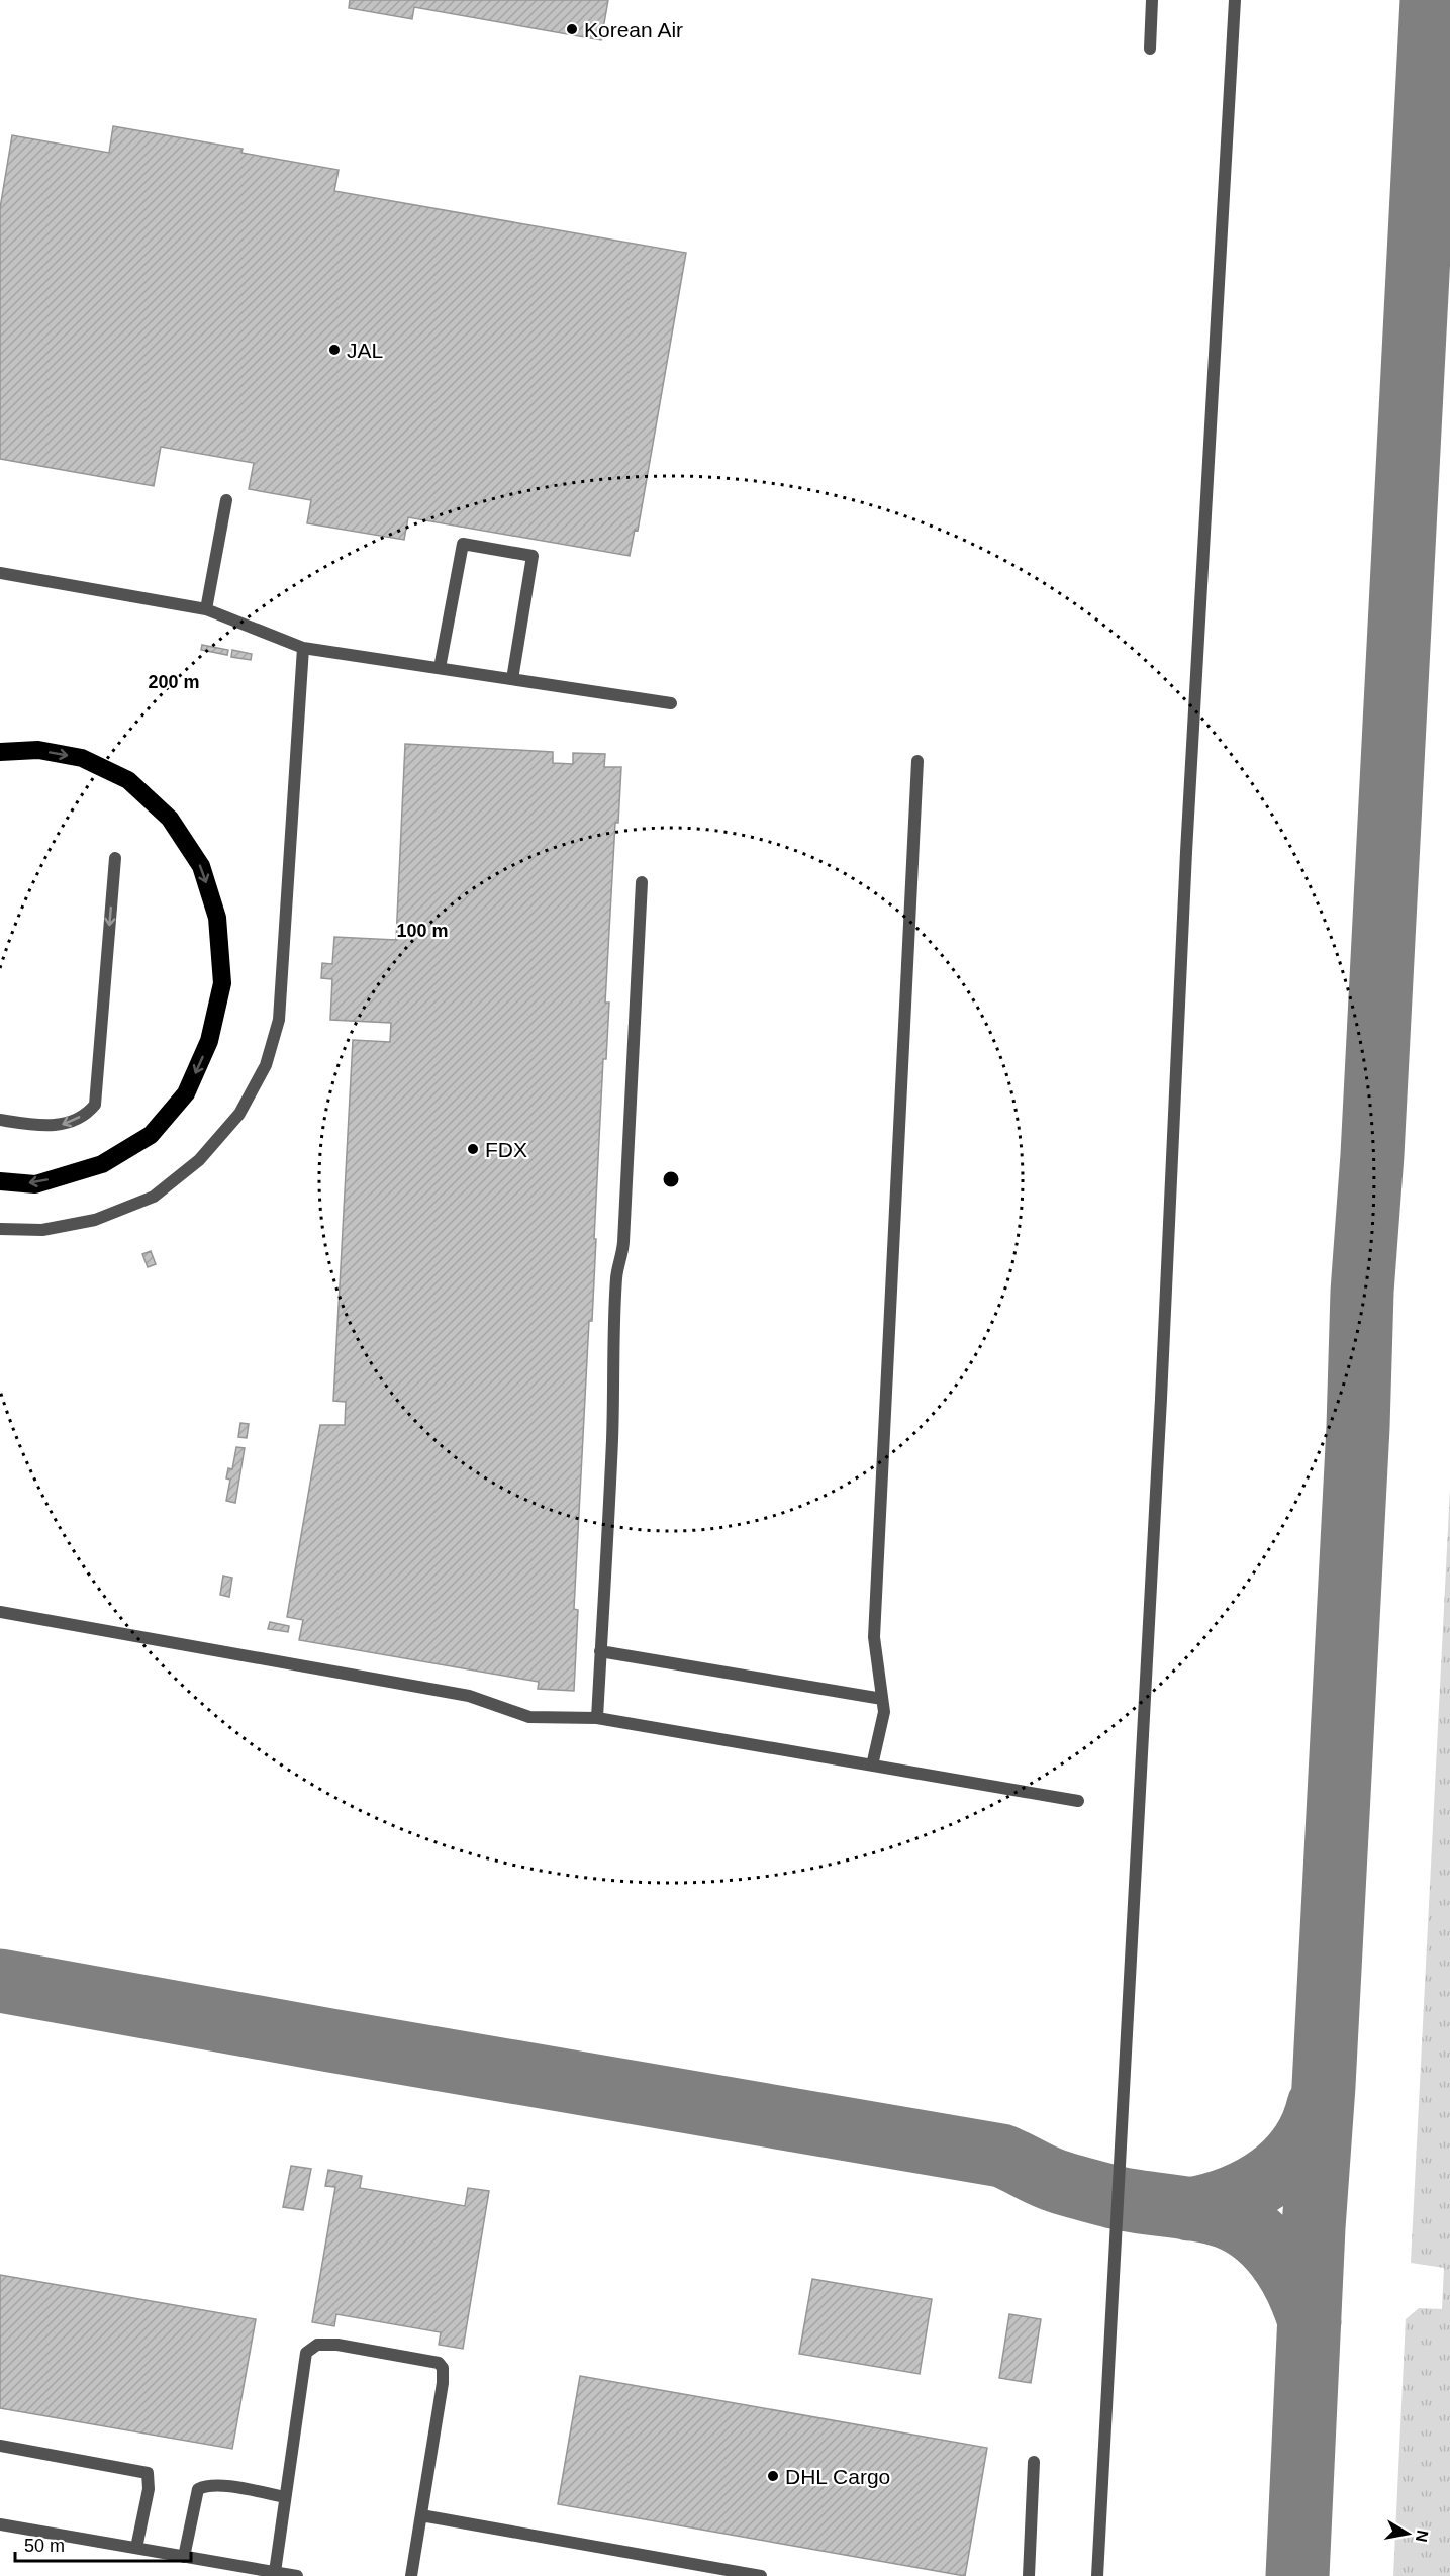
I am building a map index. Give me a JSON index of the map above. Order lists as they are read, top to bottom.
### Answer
{
  "places": [
    "Korean Air",
    "JAL",
    "FDX",
    "DHL Cargo"
  ],
  "scale_bar": "50 m",
  "north": "right",
  "rings": ["200 m", "100 m"]
}
